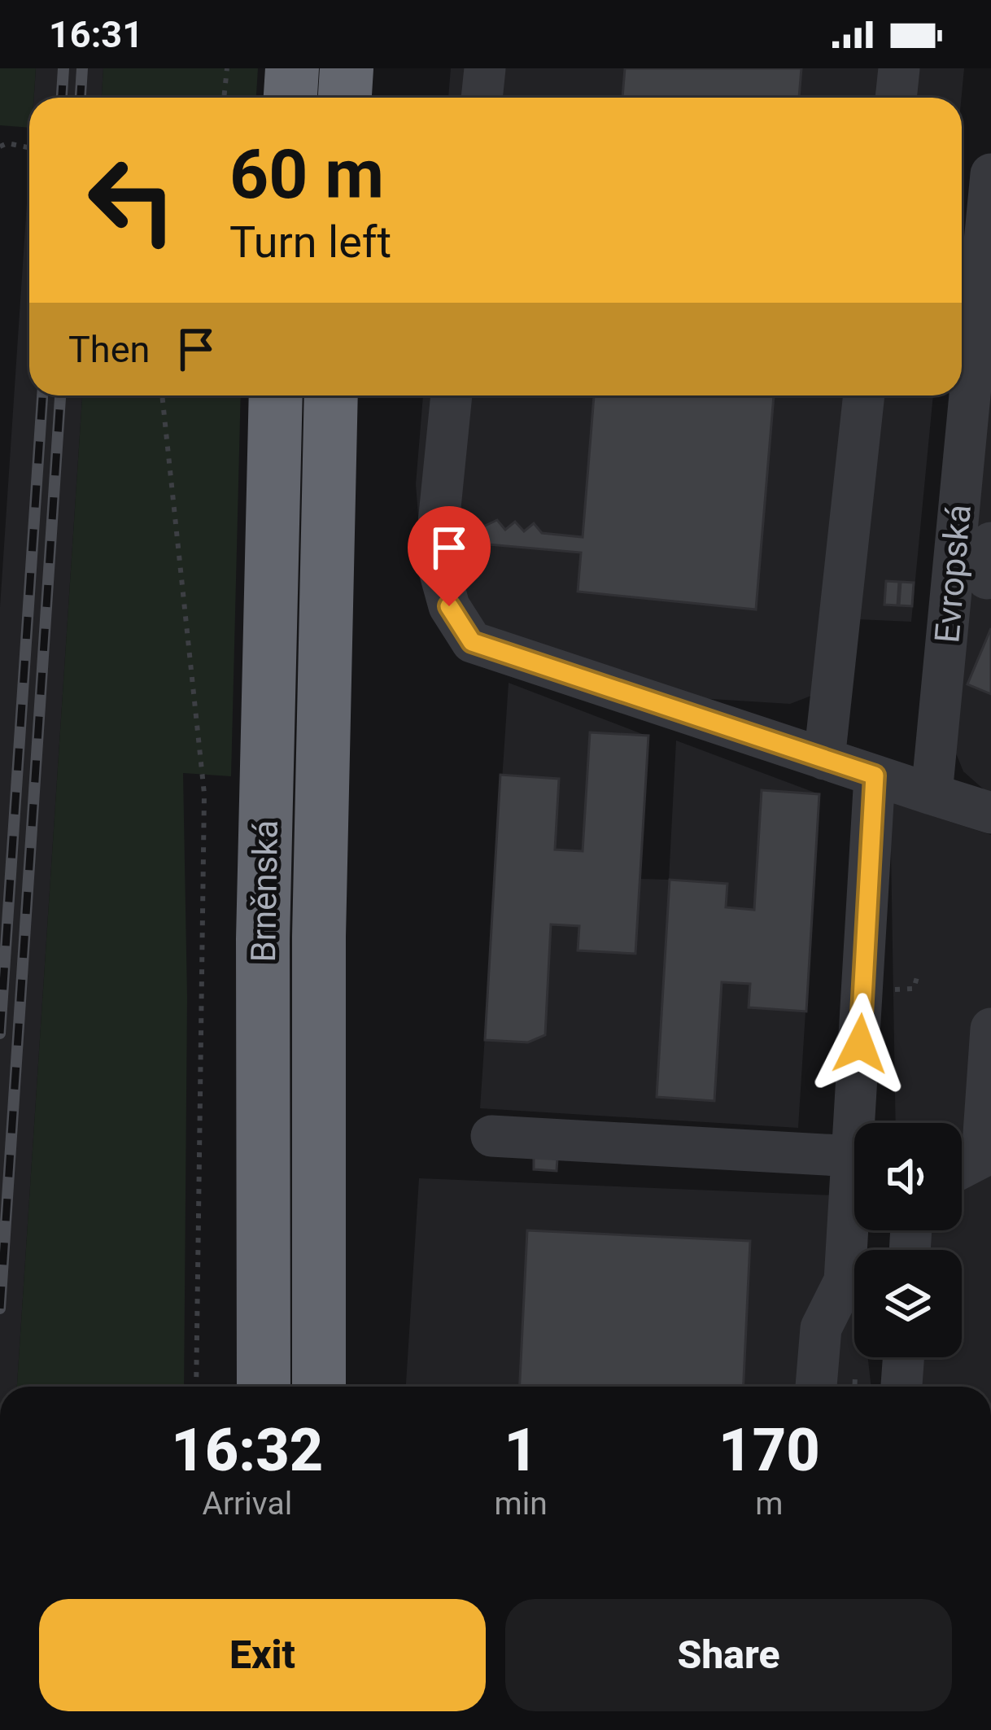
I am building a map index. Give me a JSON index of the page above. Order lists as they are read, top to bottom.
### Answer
{
  "streets": {
    "highway": ["Brněnská"],
    "street": ["Evropská"]
  },
  "page": {
    "status": "16:31",
    "turn": ["60 m", "Turn left"],
    "then": "Then",
    "eta": [
      "16:32",
      "Arrival",
      "1",
      "min",
      "170",
      "m"
    ],
    "buttons": ["Exit", "Share"]
  }
}
